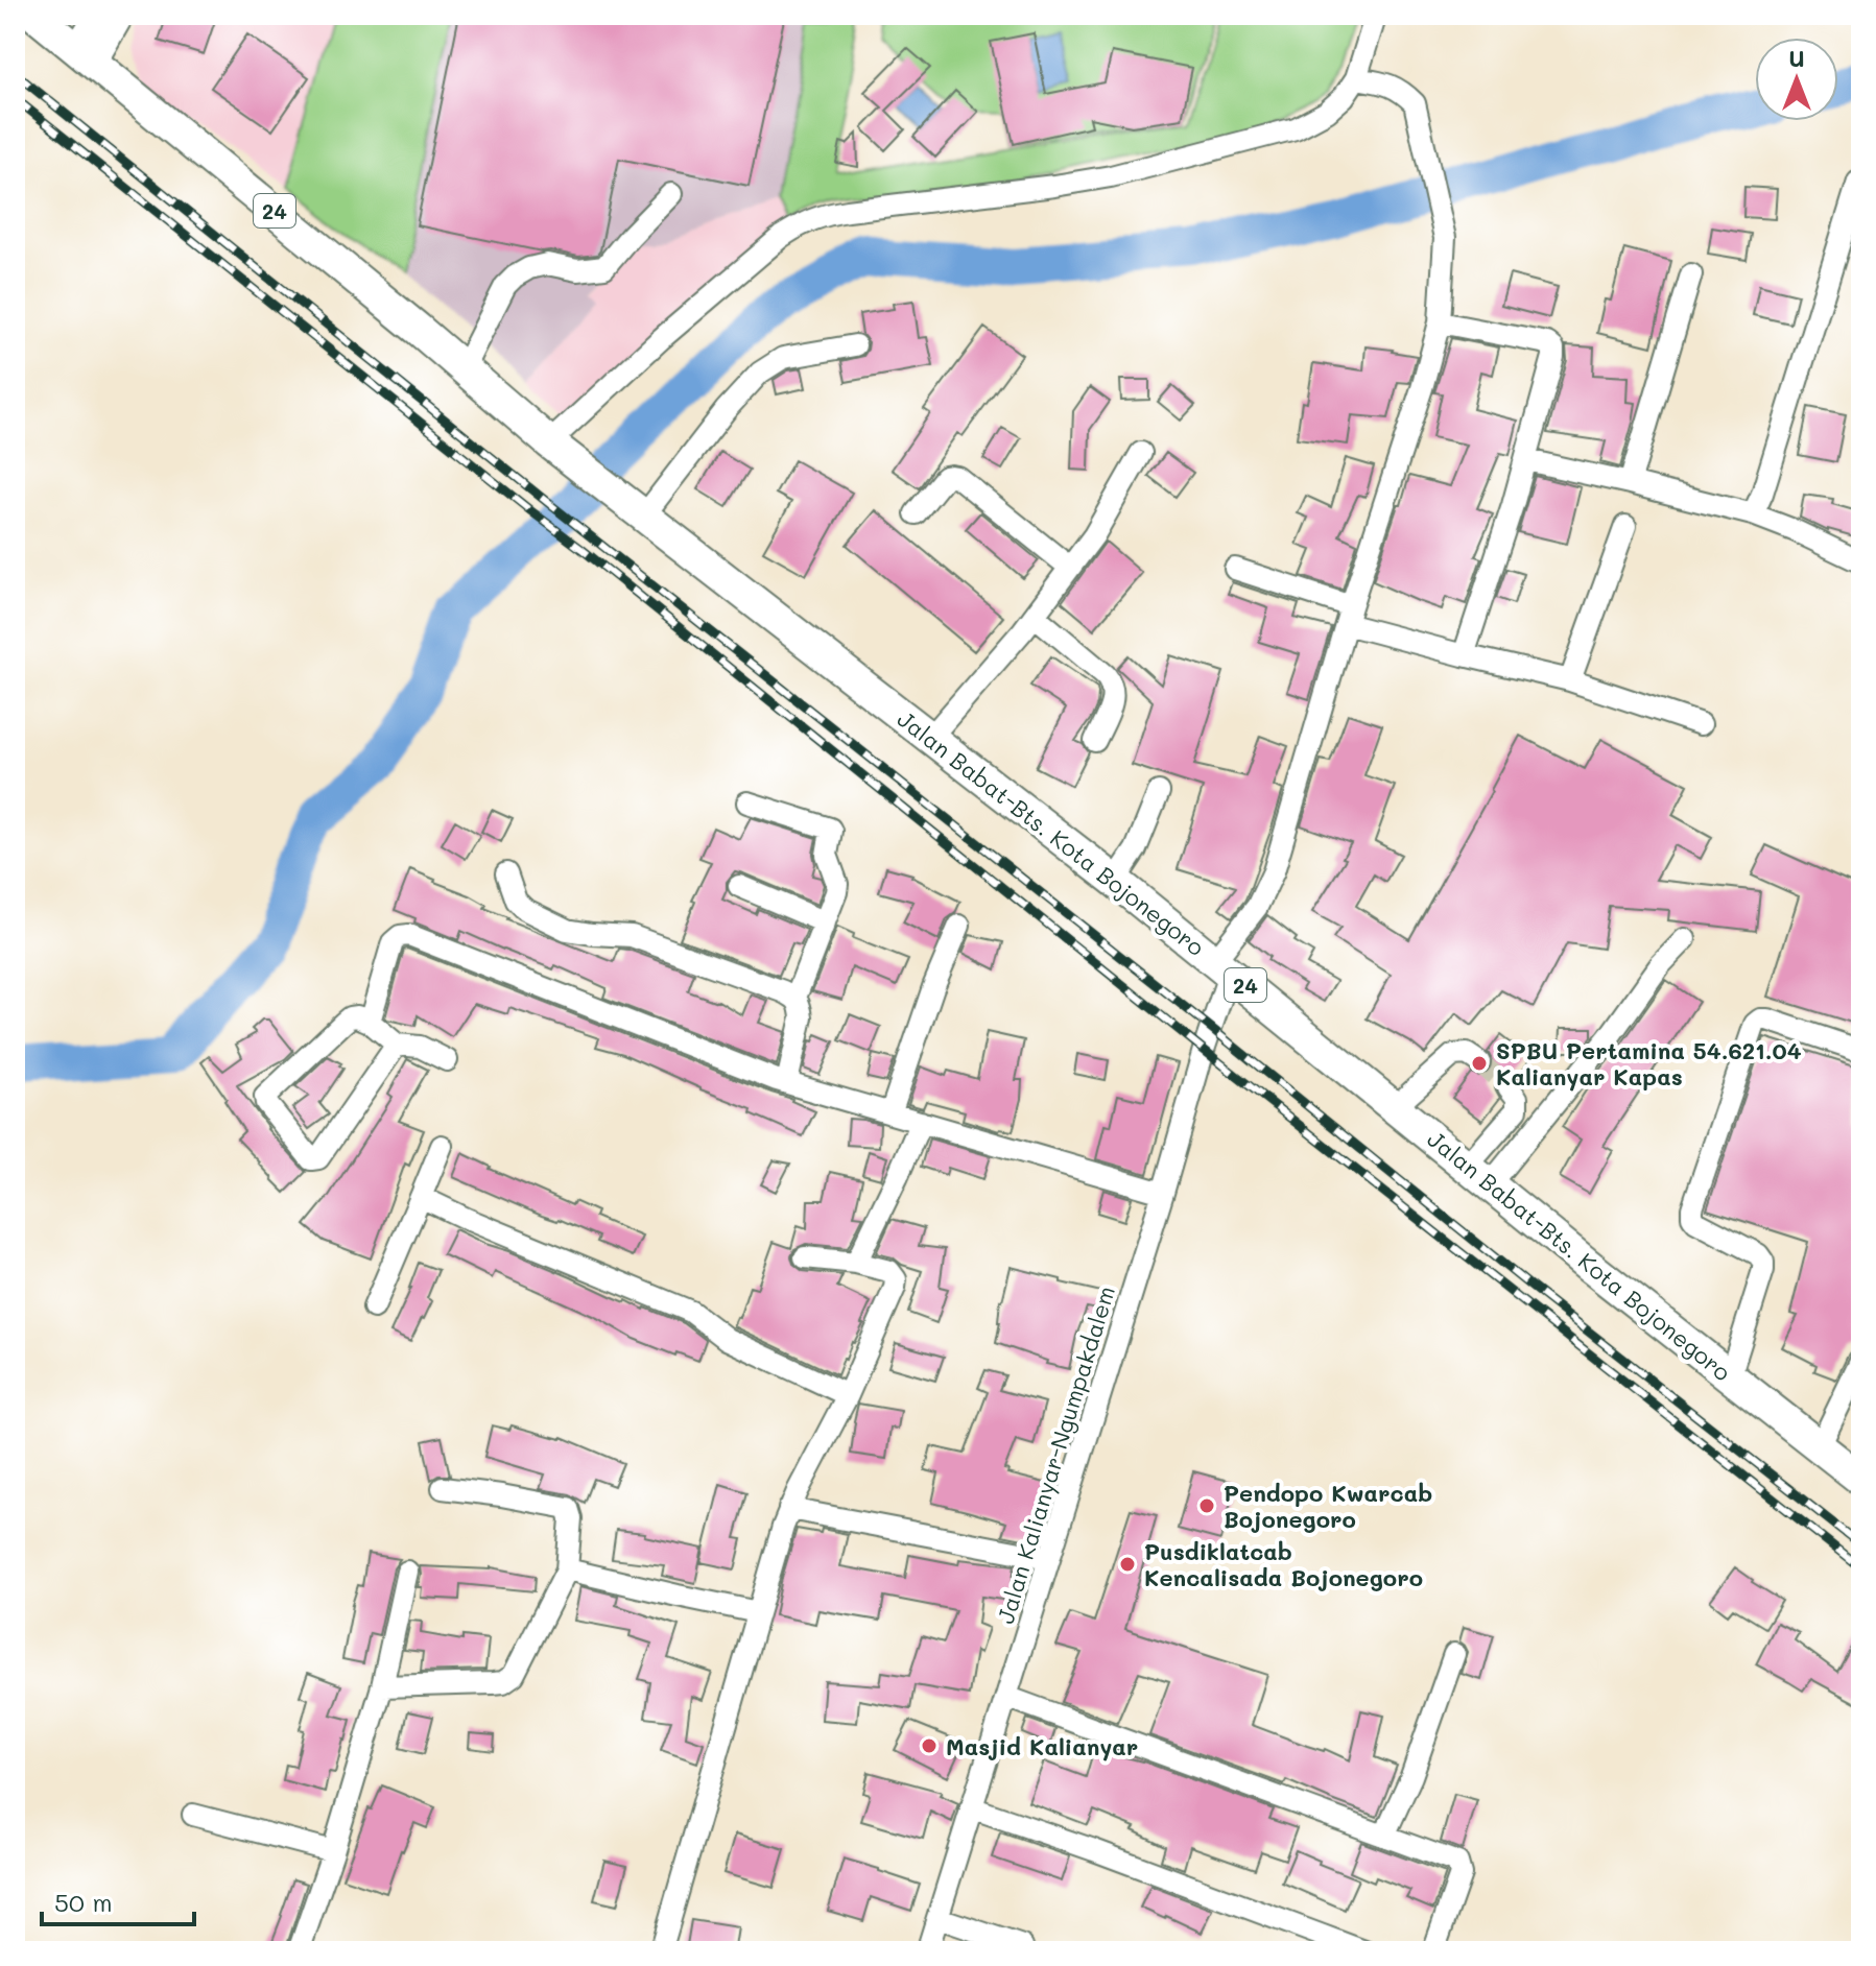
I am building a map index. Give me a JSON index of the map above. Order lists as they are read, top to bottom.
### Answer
{
  "streets": {
    "highway": ["24", "Jalan Babat-Bts. Kota Bojonegoro"],
    "street": ["Jalan Kalianyar-Ngumpakdalem"]
  },
  "crossings": [
    ["24", "Jalan Babat-Bts. Kota Bojonegoro"],
    ["Jalan Babat-Bts. Kota Bojonegoro", "Jalan Kalianyar-Ngumpakdalem"]
  ],
  "places": [
    "SPBU Pertamina 54.621.04 Kalianyar Kapas",
    "Pendopo Kwarcab Bojonegoro",
    "Pusdiklatcab Kencalisada Bojonegoro",
    "Masjid Kalianyar"
  ],
  "scale_bar": "50 m",
  "north": "top"
}
